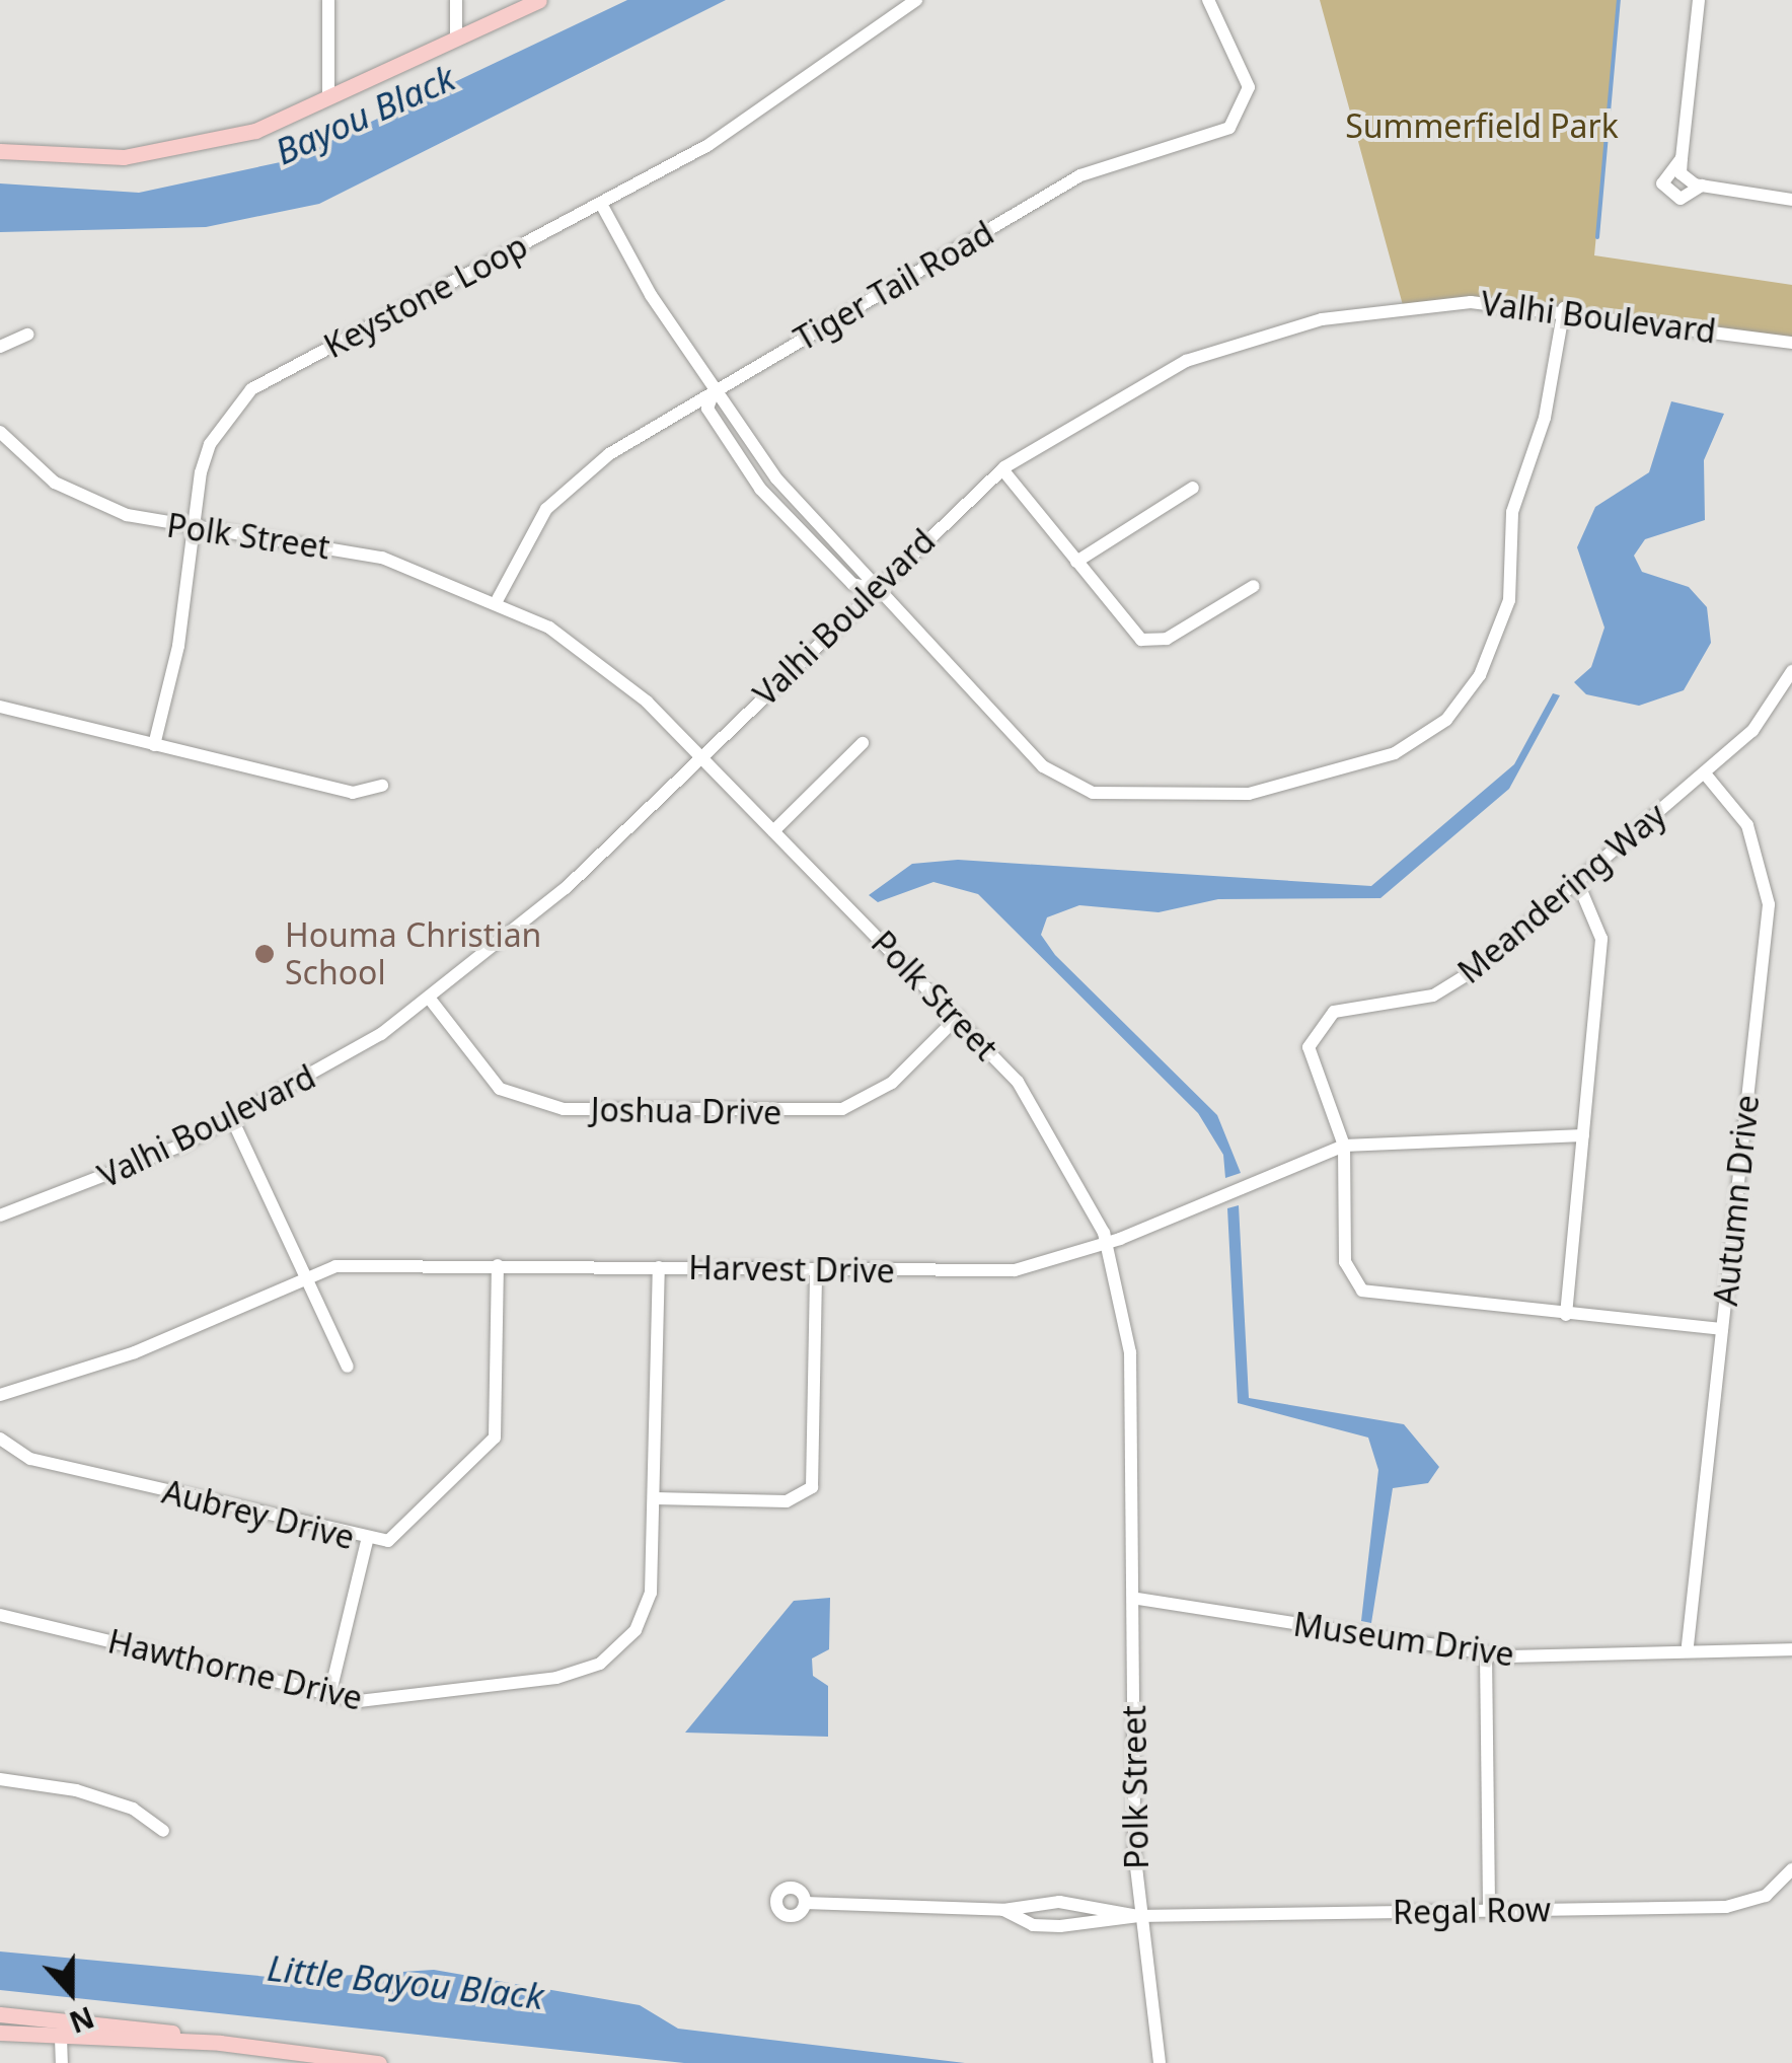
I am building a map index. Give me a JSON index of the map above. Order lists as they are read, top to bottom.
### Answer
{
  "streets": {
    "street": [
      "Tiger Tail Road",
      "Keystone Loop",
      "Valhi Boulevard",
      "Polk Street",
      "Meandering Way",
      "Joshua Drive",
      "Autumn Drive",
      "Harvest Drive",
      "Aubrey Drive",
      "Museum Drive",
      "Hawthorne Drive",
      "Regal Row"
    ]
  },
  "crossings": [
    ["Tiger Tail Road", "Polk Street"],
    ["Keystone Loop", "Polk Street"],
    ["Valhi Boulevard", "Polk Street"],
    ["Valhi Boulevard", "Joshua Drive"],
    ["Polk Street", "Joshua Drive"],
    ["Polk Street", "Harvest Drive"],
    ["Polk Street", "Museum Drive"],
    ["Polk Street", "Regal Row"],
    ["Meandering Way", "Autumn Drive"],
    ["Meandering Way", "Harvest Drive"],
    ["Autumn Drive", "Museum Drive"],
    ["Harvest Drive", "Aubrey Drive"],
    ["Harvest Drive", "Hawthorne Drive"]
  ],
  "water": ["Bayou Black", "Little Bayou Black"],
  "parks": ["Summerfield Park"],
  "places": ["Houma Christian School"],
  "north": "bottom"
}
